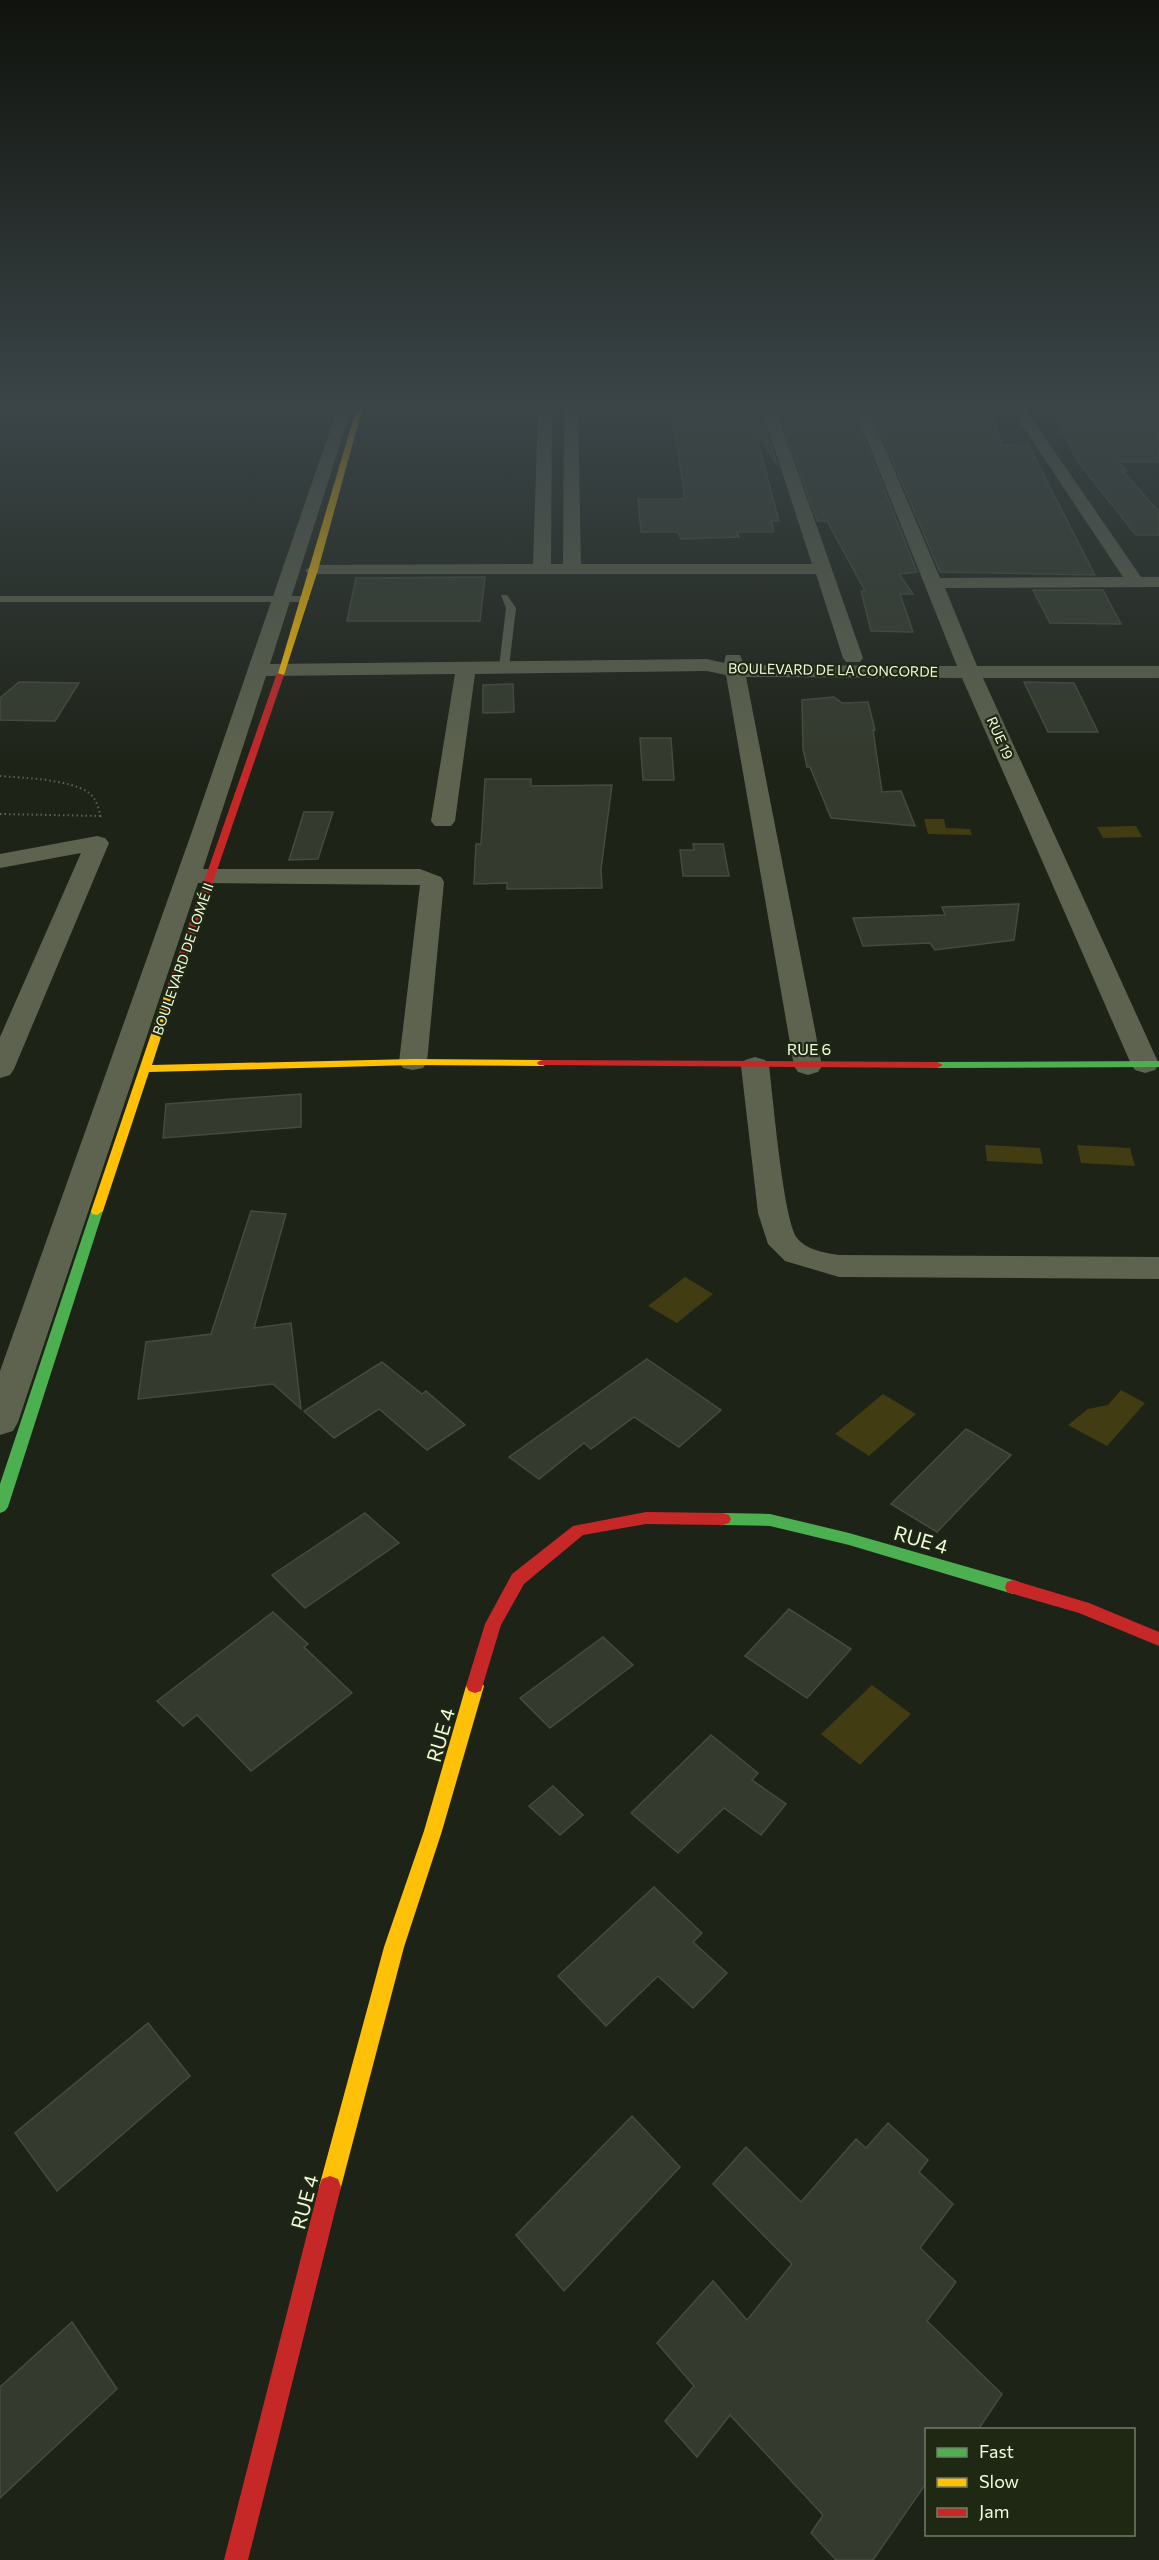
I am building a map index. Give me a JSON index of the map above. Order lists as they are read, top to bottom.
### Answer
{
  "streets": {
    "street": [
      "BOULEVARD DE LA CONCORDE",
      "RUE 19",
      "BOULEVARD DE LOMÉ II",
      "RUE 6",
      "RUE 4"
    ]
  },
  "crossings": [
    ["BOULEVARD DE LA CONCORDE", "RUE 19"],
    ["BOULEVARD DE LA CONCORDE", "BOULEVARD DE LOMÉ II"],
    ["RUE 19", "RUE 6"],
    ["BOULEVARD DE LOMÉ II", "RUE 6"]
  ],
  "legend": ["Fast", "Slow", "Jam"]
}
